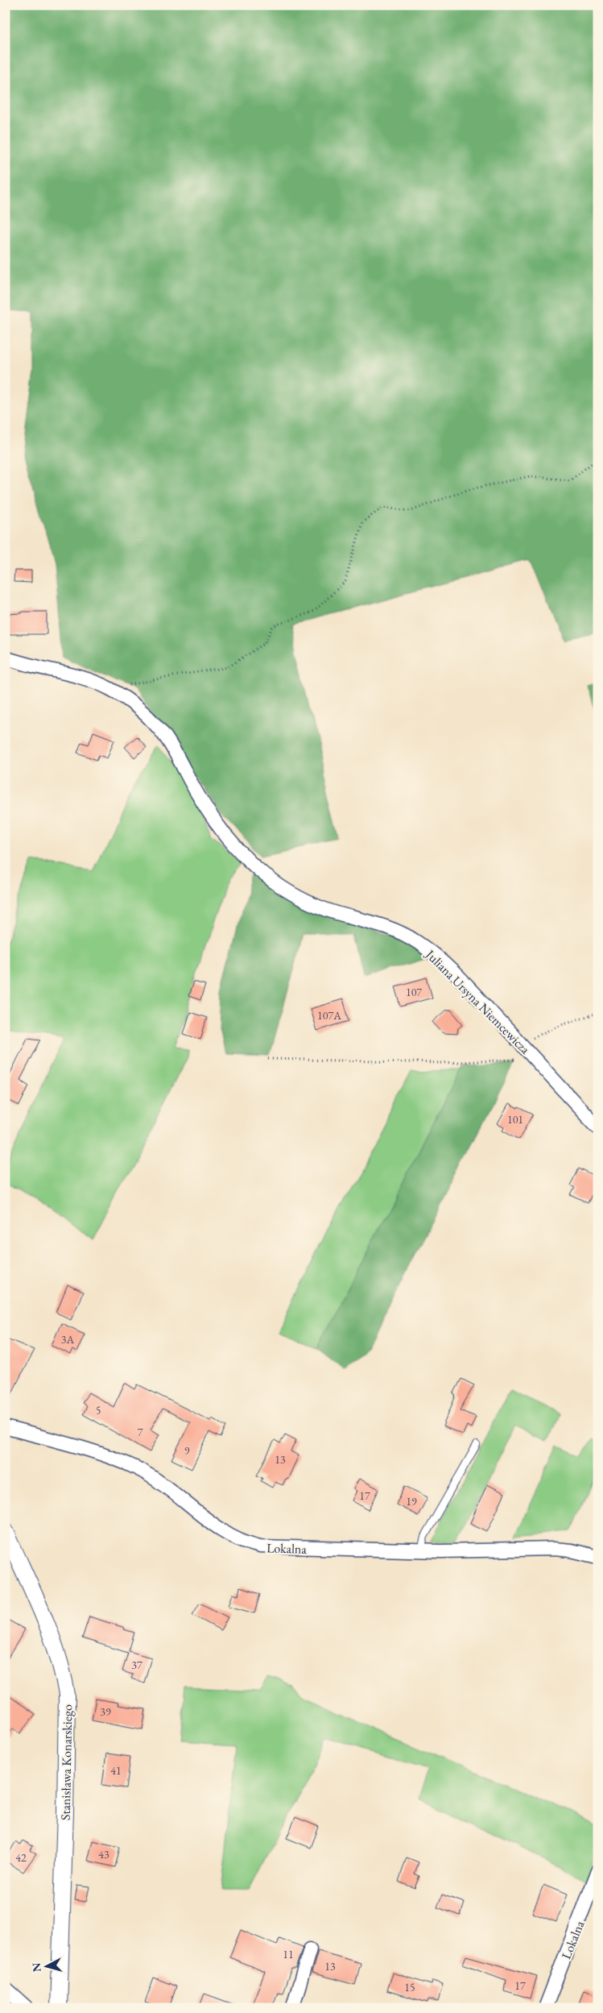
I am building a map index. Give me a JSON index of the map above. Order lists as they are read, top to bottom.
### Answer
{
  "streets": {
    "street": ["Juliana Ursyna Niemcewicza", "Lokalna", "Stanisława Konarskiego"]
  },
  "house_numbers": [
    "107",
    "107A",
    "101",
    "3A",
    "5",
    "7",
    "9",
    "13",
    "17",
    "19",
    "37",
    "39",
    "41",
    "43",
    "42",
    "11",
    "13",
    "17",
    "15"
  ],
  "north": "left"
}
